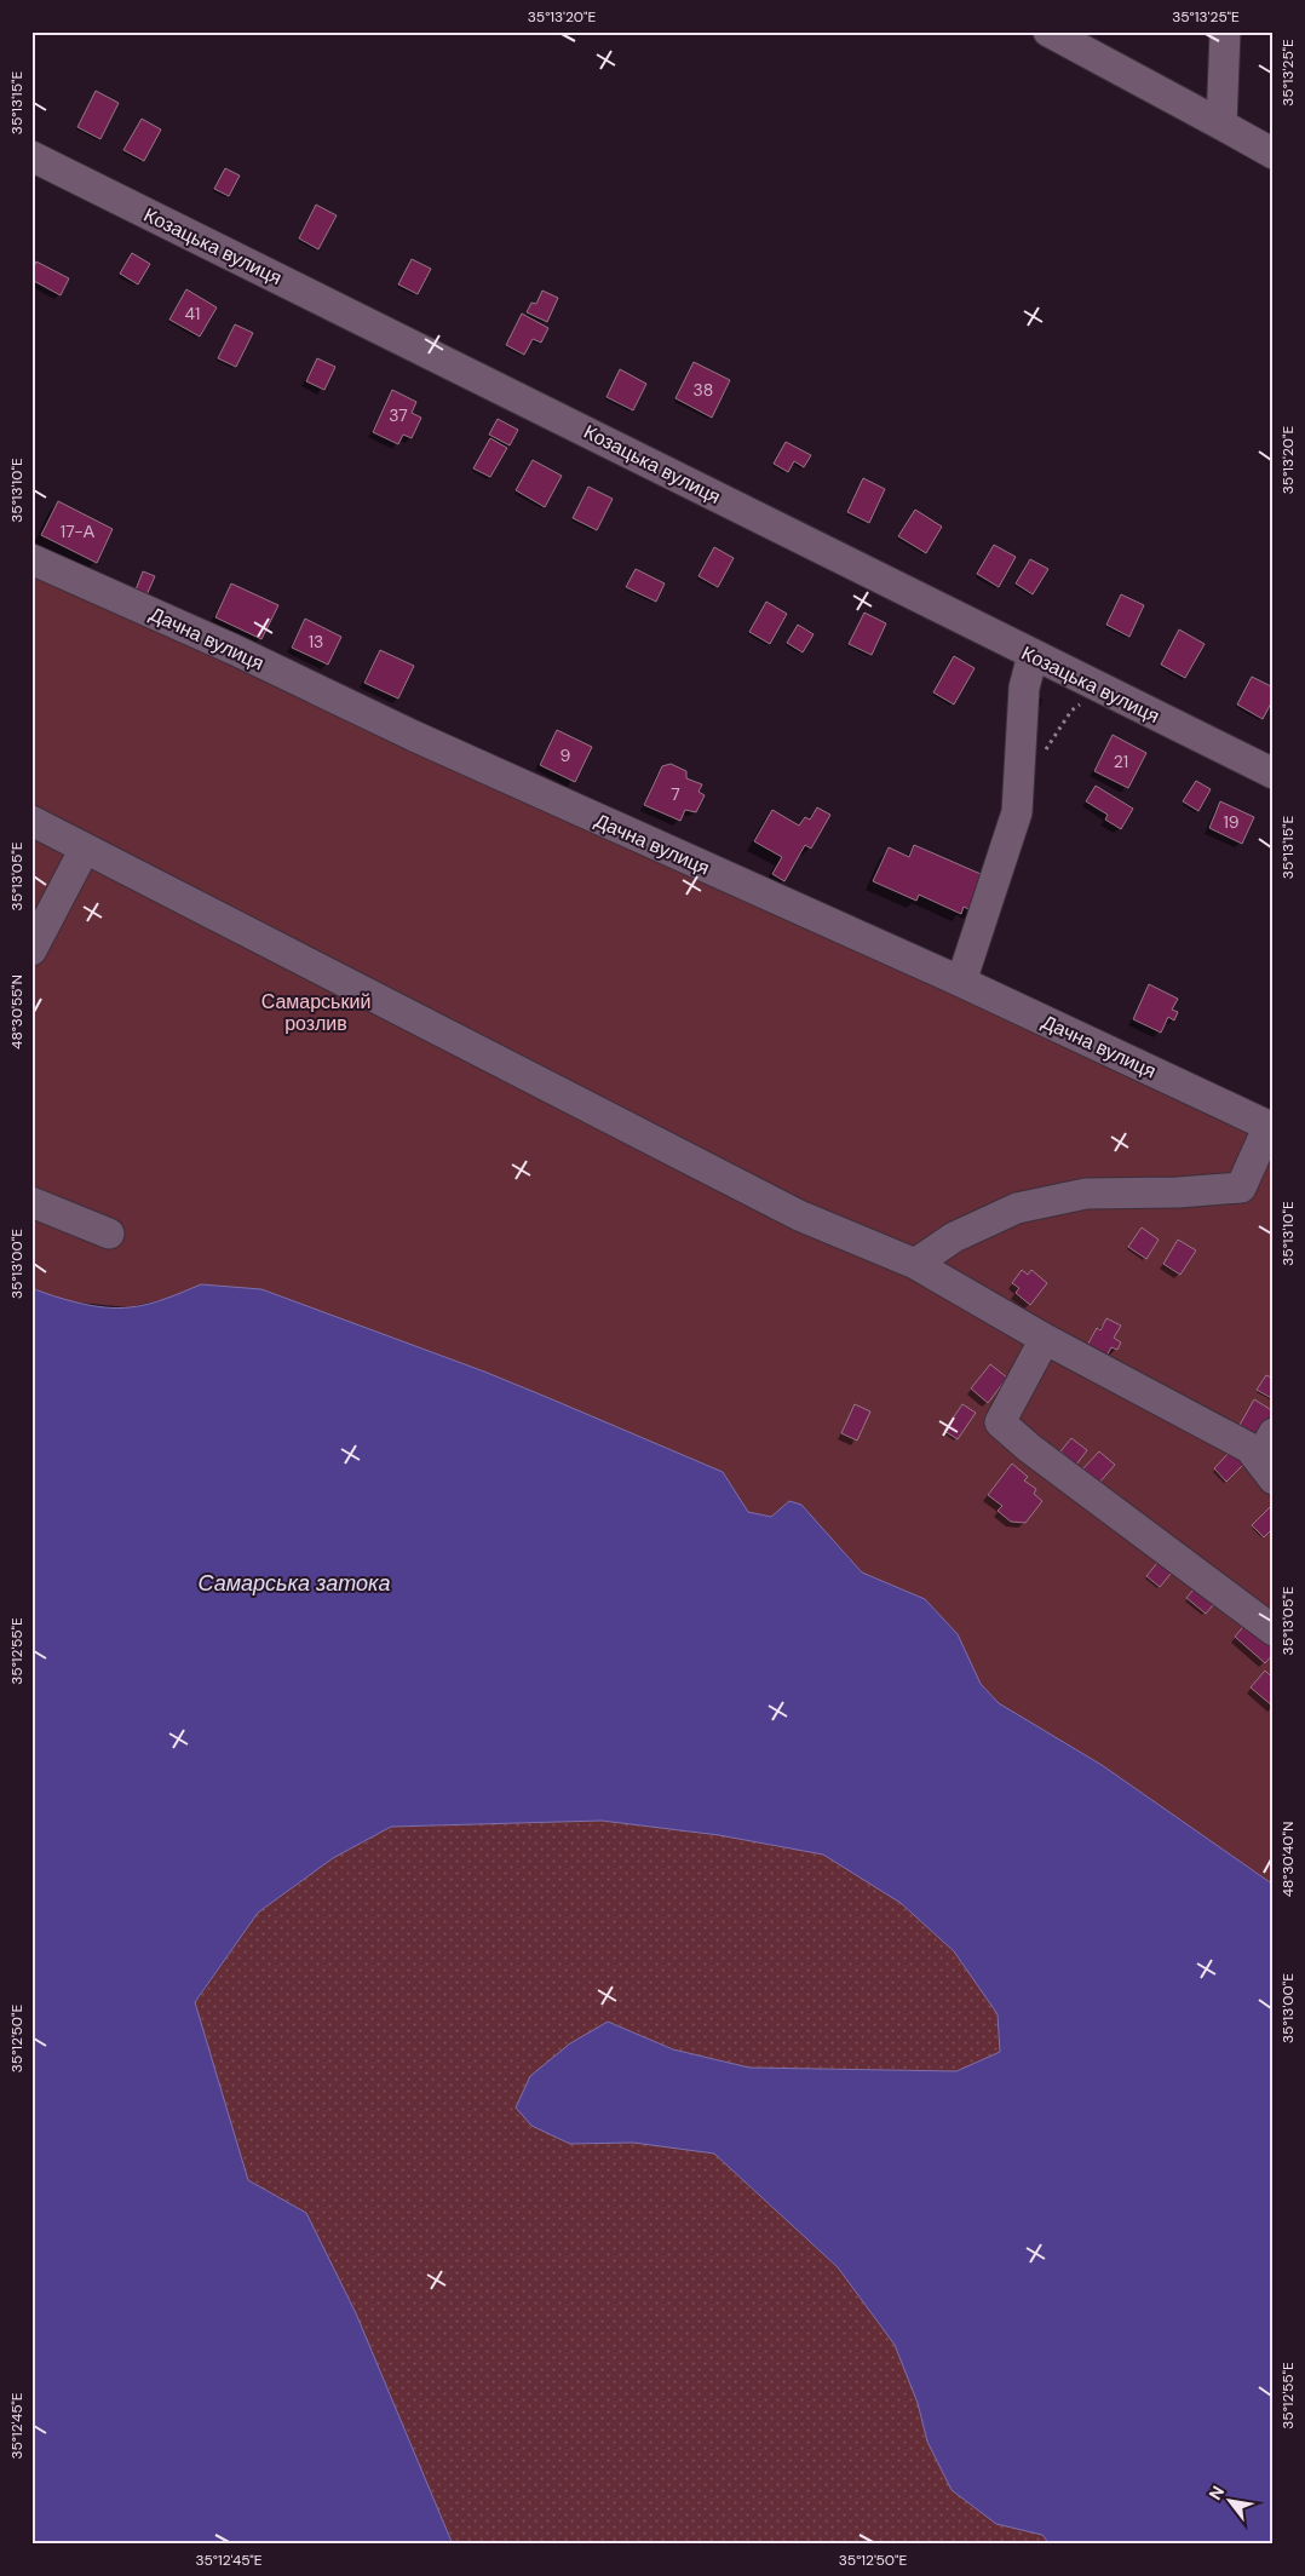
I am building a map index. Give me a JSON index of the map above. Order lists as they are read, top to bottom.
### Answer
{
  "streets": {
    "street": ["Козацька вулиця", "Дачна вулиця"]
  },
  "water": ["Самарська затока"],
  "parks": ["Самарський розлив"],
  "house_numbers": [
    "41",
    "38",
    "37",
    "17-А",
    "13",
    "9",
    "21",
    "7",
    "19"
  ],
  "north": "top left",
  "coordinates": [
    "35°13'20\"E",
    "35°13'25\"E",
    "35°13'15\"E",
    "35°13'10\"E",
    "35°13'05\"E",
    "48°30'55\"N",
    "35°13'00\"E",
    "35°12'55\"E",
    "48°30'40\"N",
    "35°12'50\"E",
    "35°12'45\"E"
  ]
}
